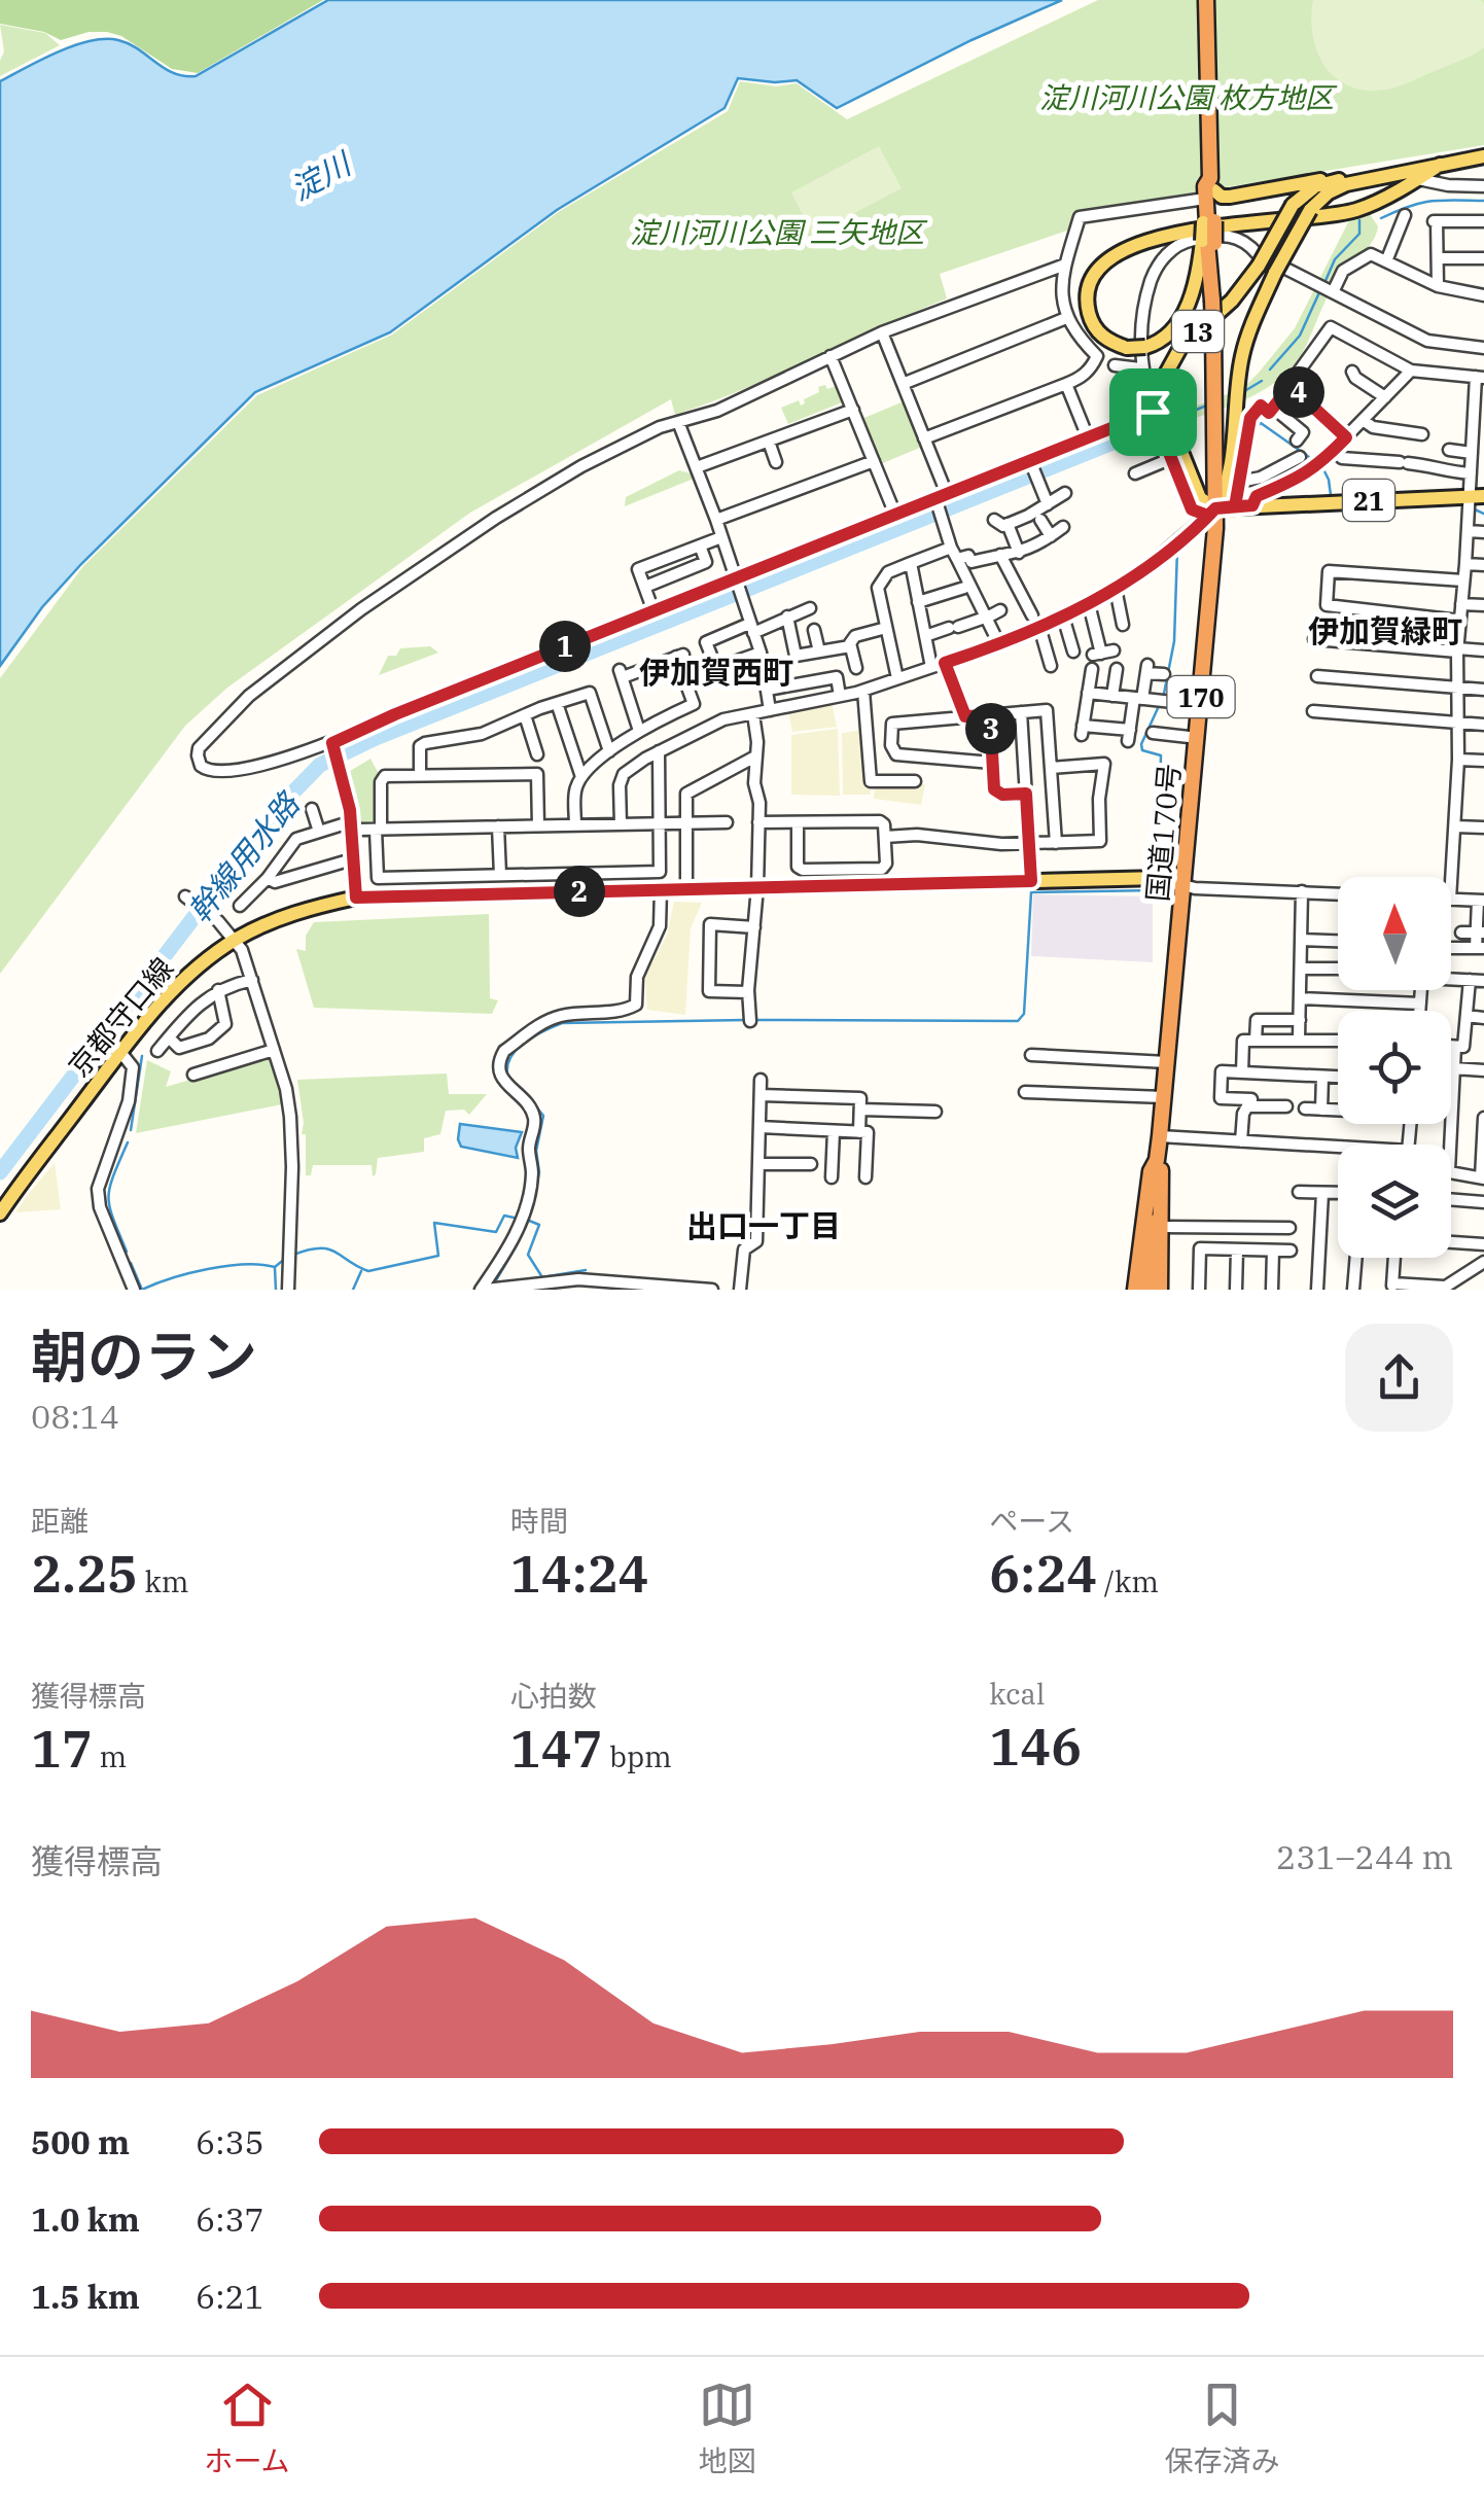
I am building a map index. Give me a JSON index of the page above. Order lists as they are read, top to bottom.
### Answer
{
  "streets": {
    "highway": ["170", "国道170号"],
    "main road": ["13", "21", "京都守口線"]
  },
  "crossings": [
    ["13", "21"],
    ["13", "国道170号"],
    ["21", "国道170号"],
    ["170", "国道170号"],
    ["国道170号", "京都守口線"]
  ],
  "districts": ["伊加賀緑町", "伊加賀西町", "出口一丁目"],
  "water": ["淀川", "幹線用水路"],
  "parks": ["淀川河川公園 枚方地区", "淀川河川公園 三矢地区"],
  "north": "top",
  "page": {
    "pins": [
      "4",
      "1",
      "3",
      "2"
    ],
    "heading": ["朝のラン", "08:14"],
    "stats": [
      ["距離", "2.25 km"],
      ["時間", "14:24"],
      ["ペース", "6:24 /km"],
      ["獲得標高", "17 m"],
      ["心拍数", "147 bpm"],
      ["kcal", "146"]
    ],
    "chart": ["獲得標高", "231–244 m"],
    "list": [
      {
        "name": "500 m",
        "note": "6:35"
      },
      {
        "name": "1.0 km",
        "note": "6:37"
      },
      {
        "name": "1.5 km",
        "note": "6:21"
      }
    ],
    "tabs": ["ホーム", "地図", "保存済み"]
  }
}
